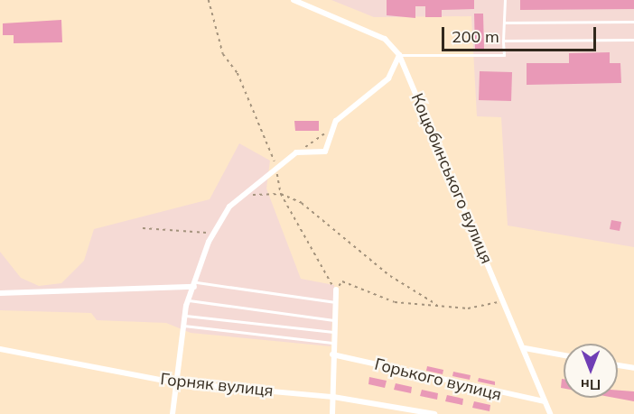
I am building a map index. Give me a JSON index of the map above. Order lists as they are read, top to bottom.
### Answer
{
  "streets": {
    "street": ["Коцюбинського вулиця", "Горького вулиця", "Горняк вулиця"]
  },
  "crossings": [
    ["Коцюбинського вулиця", "Горького вулиця"]
  ],
  "scale_bar": "200 m",
  "north": "bottom"
}
